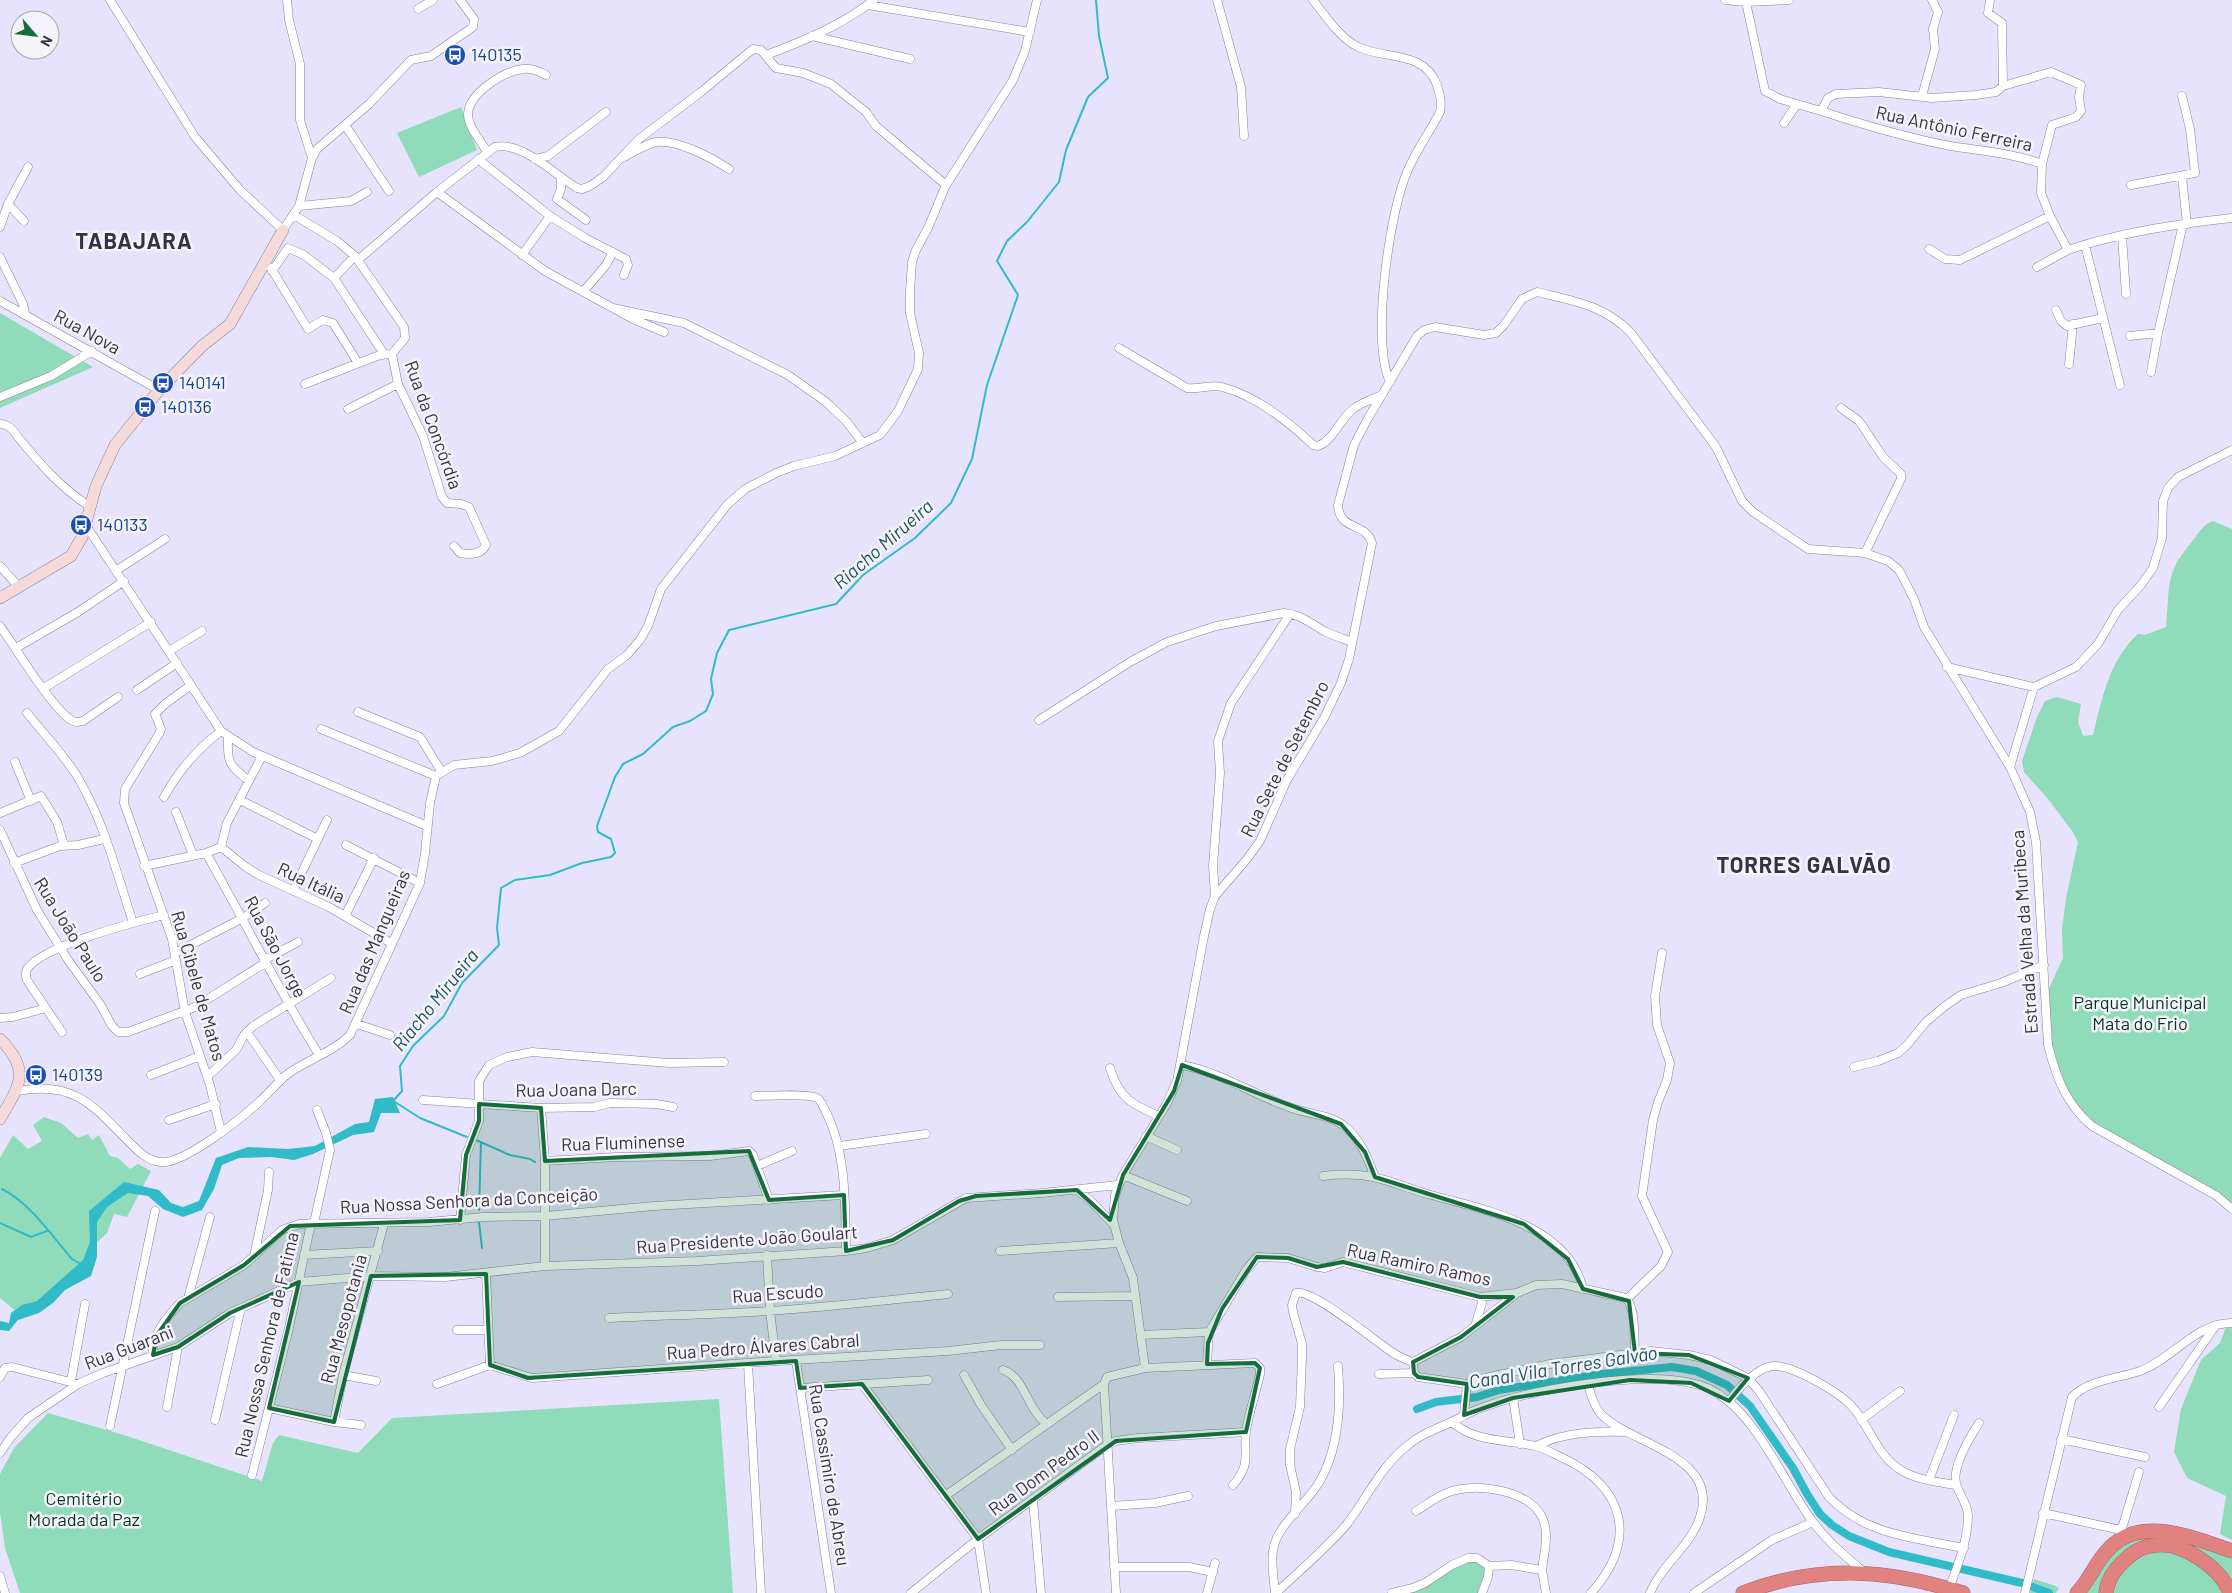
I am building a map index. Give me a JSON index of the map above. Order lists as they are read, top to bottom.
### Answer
{
  "streets": {
    "street": [
      "Rua Antônio Ferreira",
      "Rua Nova",
      "Rua da Concórdia",
      "Rua Sete de Setembro",
      "Rua Itália",
      "Rua João Paulo",
      "Estrada Velha da Muribeca",
      "Rua das Mangueiras",
      "Rua São Jorge",
      "Rua Cibele de Matos",
      "Rua Joana Darc",
      "Rua Fluminense",
      "Rua Nossa Senhora da Conceição",
      "Rua Presidente João Goulart",
      "Rua Ramiro Ramos",
      "Rua Escudo",
      "Rua Mesopotania",
      "Rua Nossa Senhora de Fatima",
      "Rua Pedro Álvares Cabral",
      "Rua Guarani",
      "Rua Dom Pedro II",
      "Rua Cassimiro de Abreu"
    ]
  },
  "crossings": [
    ["Rua Sete de Setembro", "Estrada Velha da Muribeca"],
    ["Rua Sete de Setembro", "Rua Presidente João Goulart"],
    ["Rua Itália", "Rua das Mangueiras"],
    ["Rua João Paulo", "Rua Cibele de Matos"],
    ["Rua das Mangueiras", "Rua São Jorge"],
    ["Rua das Mangueiras", "Rua Cibele de Matos"],
    ["Rua Nossa Senhora da Conceição", "Rua Mesopotania"],
    ["Rua Nossa Senhora da Conceição", "Rua Nossa Senhora de Fatima"],
    ["Rua Nossa Senhora da Conceição", "Rua Guarani"],
    ["Rua Presidente João Goulart", "Rua Mesopotania"],
    ["Rua Presidente João Goulart", "Rua Guarani"],
    ["Rua Mesopotania", "Rua Guarani"],
    ["Rua Nossa Senhora de Fatima", "Rua Guarani"],
    ["Rua Pedro Álvares Cabral", "Rua Cassimiro de Abreu"]
  ],
  "districts": ["TABAJARA", "TORRES GALVÃO"],
  "water": ["Riacho Mirueira", "Canal Vila Torres Galvão"],
  "parks": ["Parque Municipal Mata do Frio", "Cemitério Morada da Paz"],
  "places": {
    "bus stop": [
      "140135",
      "140141",
      "140136",
      "140133",
      "140139"
    ]
  },
  "north": "bottom right"
}
